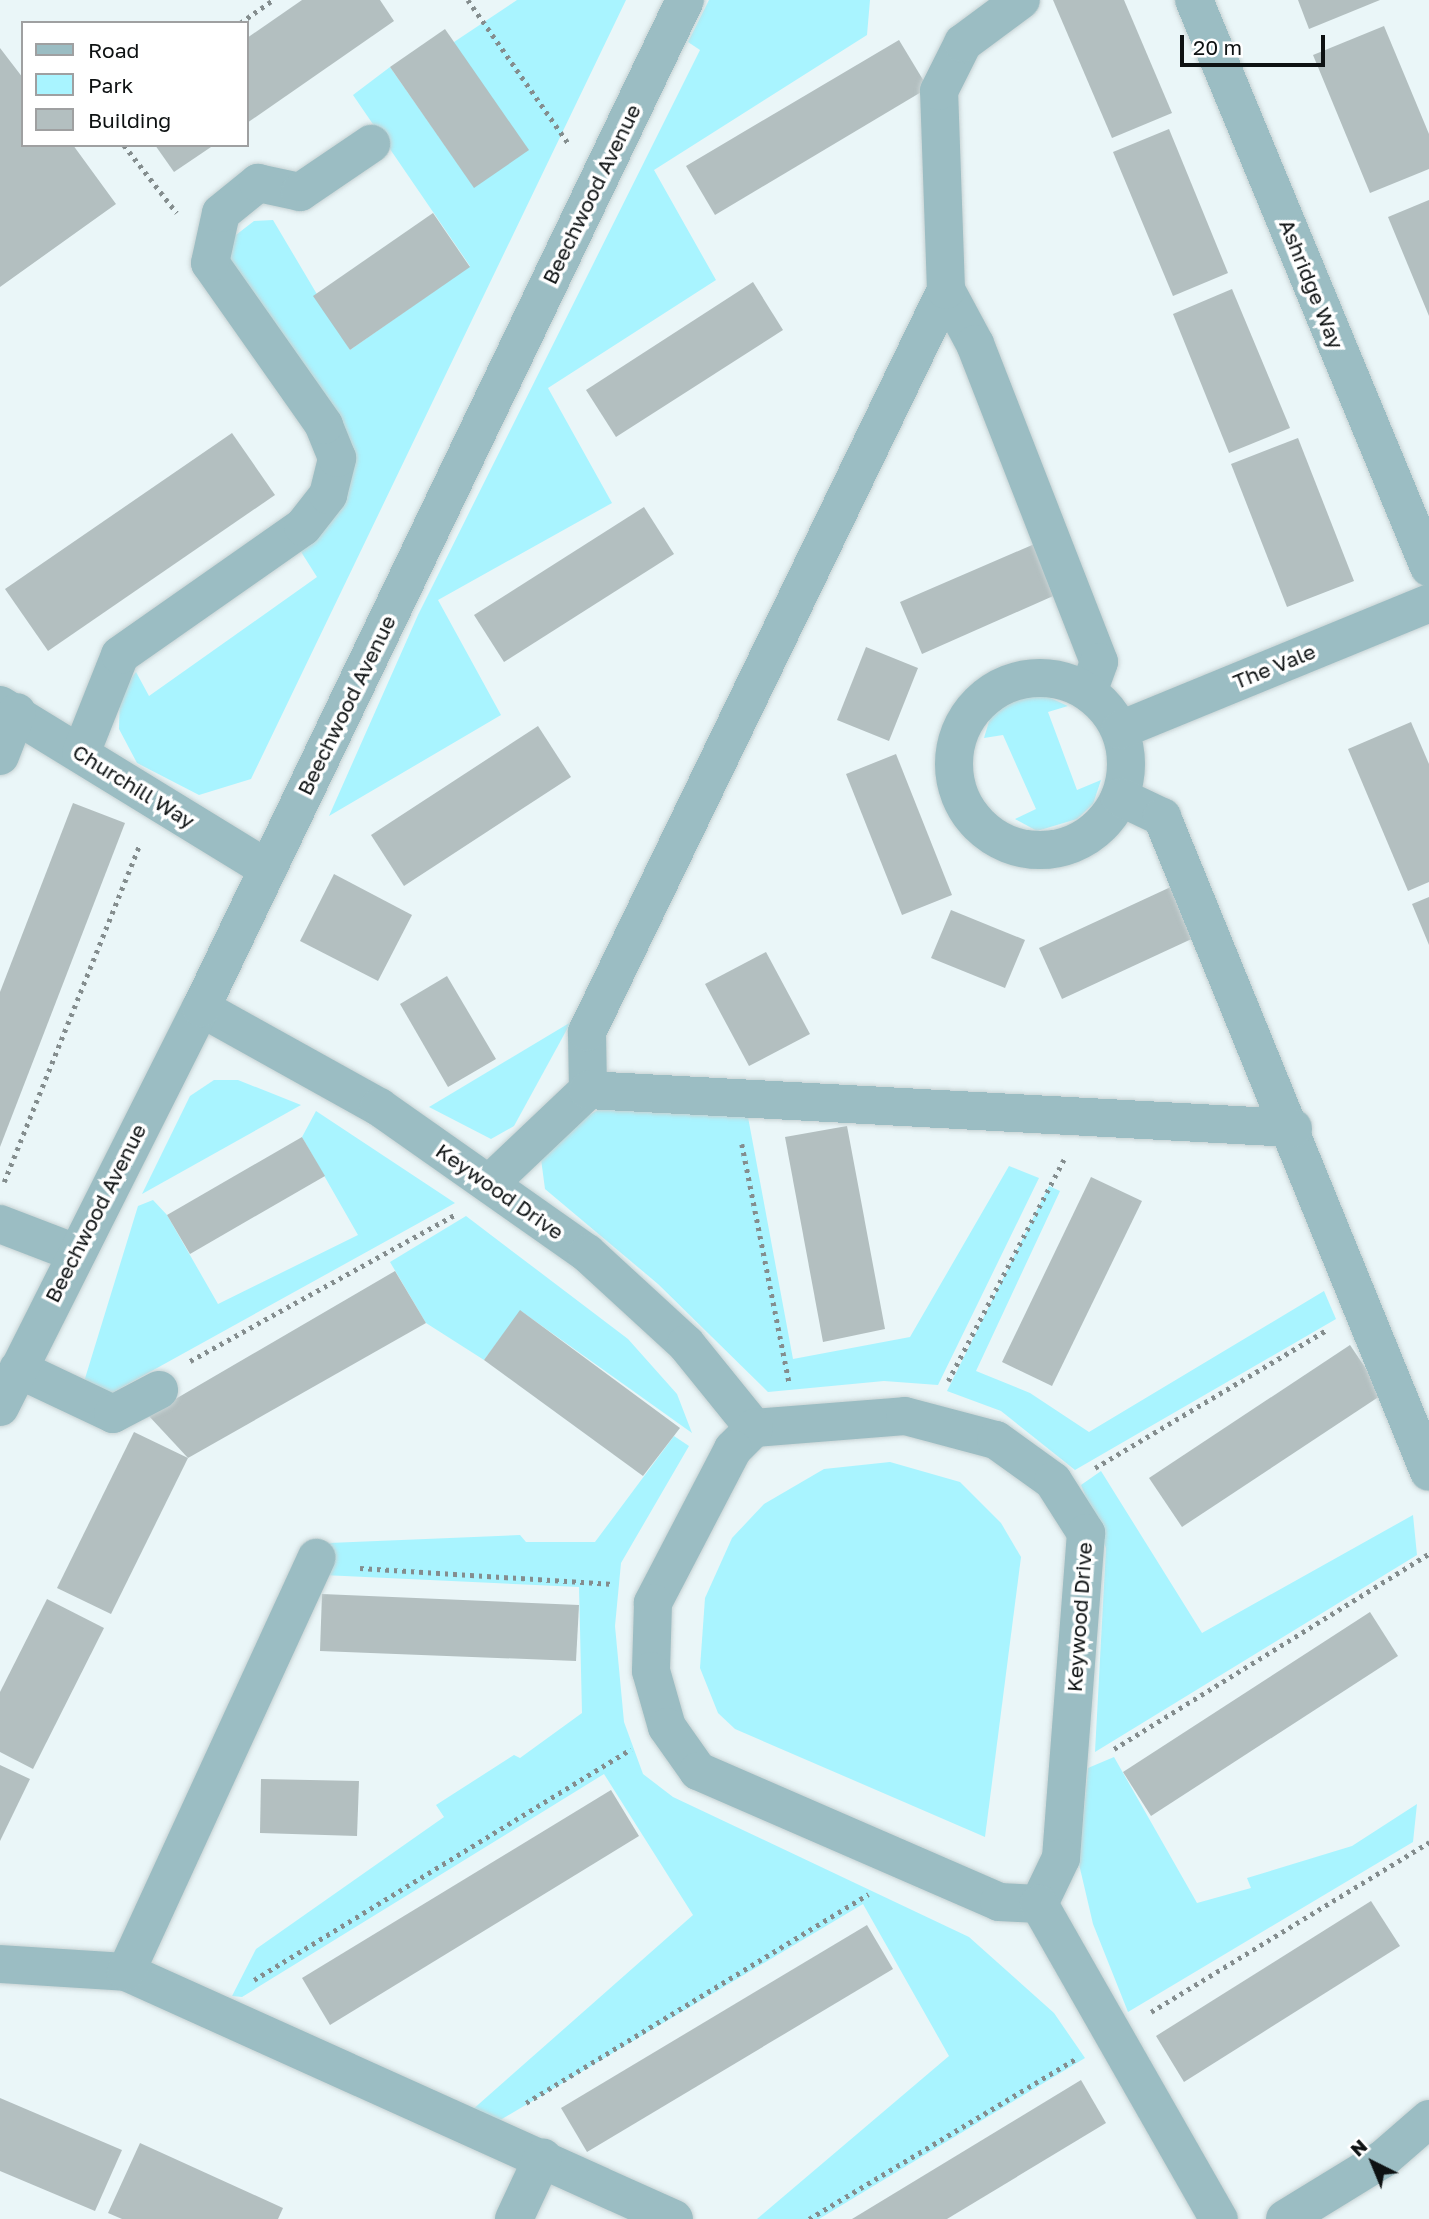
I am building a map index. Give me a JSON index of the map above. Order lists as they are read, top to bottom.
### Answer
{
  "streets": {
    "street": [
      "Beechwood Avenue",
      "Ashridge Way",
      "The Vale",
      "Churchill Way",
      "Keywood Drive"
    ]
  },
  "crossings": [
    ["Beechwood Avenue", "Churchill Way"],
    ["Beechwood Avenue", "Keywood Drive"]
  ],
  "legend": ["Road", "Park", "Building"],
  "scale_bar": "20 m",
  "north": "top left"
}
